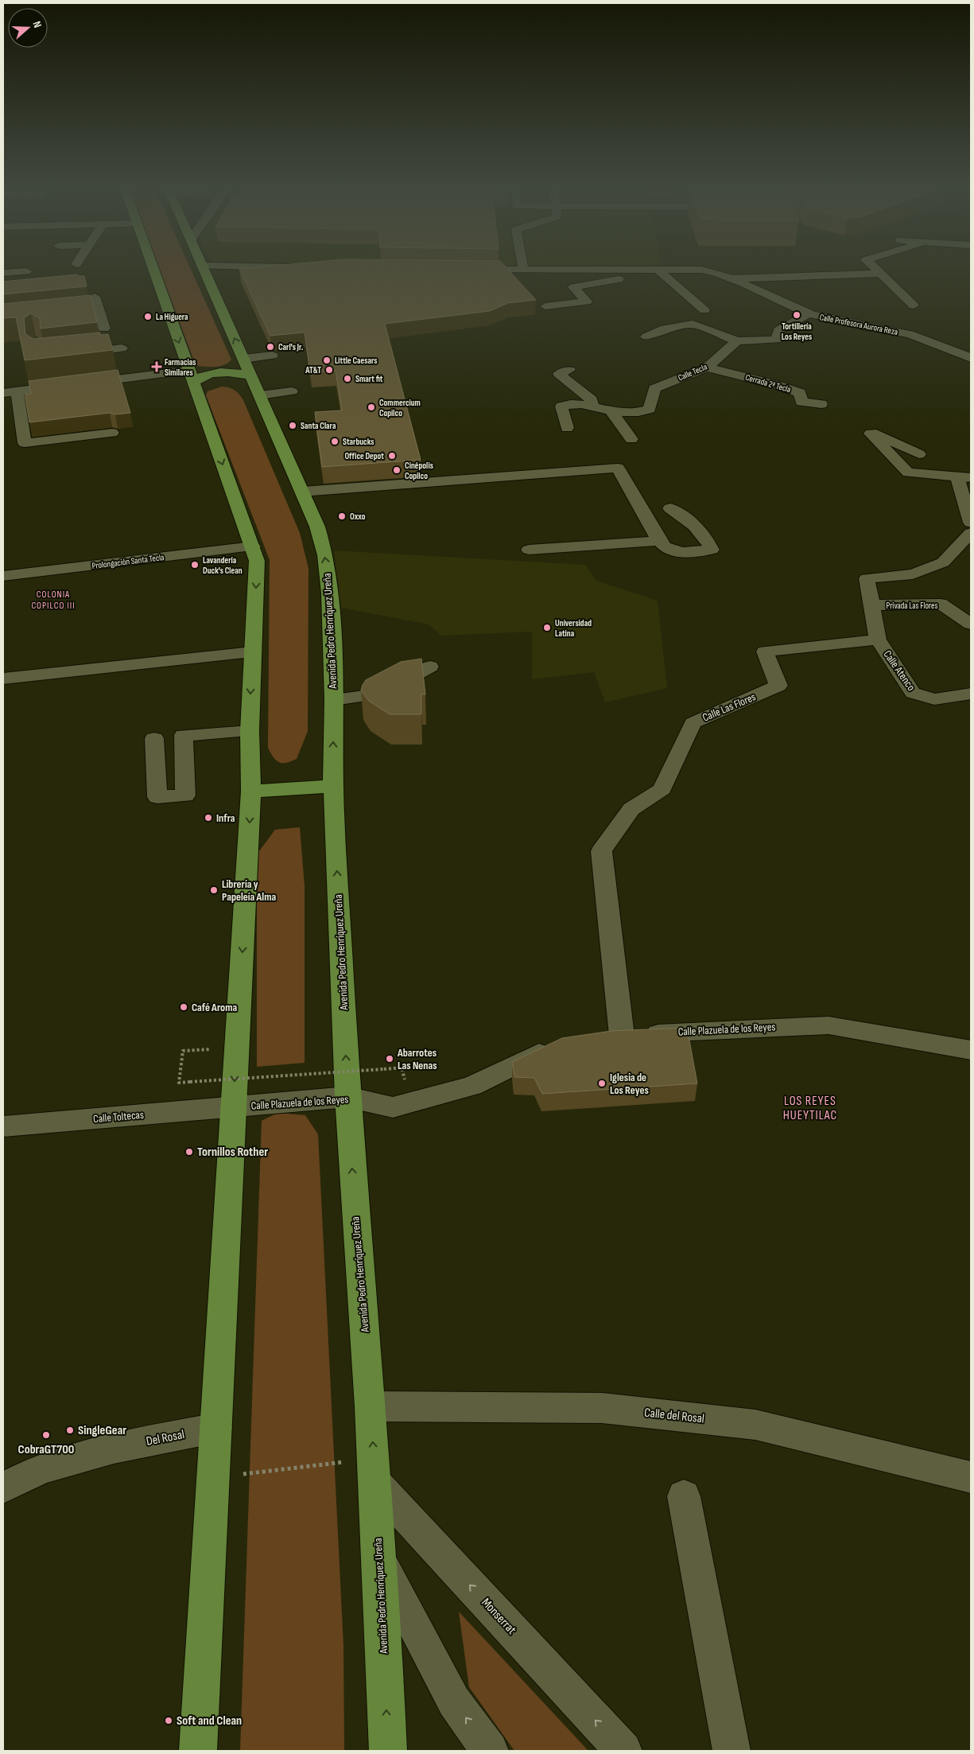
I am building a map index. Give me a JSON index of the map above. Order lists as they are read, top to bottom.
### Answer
{
  "streets": {
    "main road": ["Avenida Pedro Henríquez Ureña"],
    "street": [
      "Calle Profesora Aurora Reza",
      "Calle Tecla",
      "Cerrada 2ª Tecla",
      "Prolongación Santa Tecla",
      "Privada Las Flores",
      "Calle Atenco",
      "Calle Las Flores",
      "Calle Plazuela de los Reyes",
      "Calle Toltecas",
      "Calle del Rosal",
      "Del Rosal",
      "Monserrat"
    ]
  },
  "crossings": [
    ["Calle Tecla", "Cerrada 2ª Tecla"],
    ["Avenida Pedro Henríquez Ureña", "Calle Plazuela de los Reyes"],
    ["Avenida Pedro Henríquez Ureña", "Calle del Rosal"],
    ["Avenida Pedro Henríquez Ureña", "Monserrat"],
    ["Calle Atenco", "Calle Las Flores"],
    ["Calle Las Flores", "Calle Plazuela de los Reyes"],
    ["Calle Plazuela de los Reyes", "Calle Toltecas"]
  ],
  "districts": ["COLONIA COPILCO III", "LOS REYES HUEYTILAC"],
  "places": {
    "other": [
      "Tortillería Los Reyes",
      "La Higuera",
      "Carl's Jr.",
      "Little Caesars",
      "AT&T",
      "Smart fit",
      "Commercium Copilco",
      "Santa Clara",
      "Starbucks",
      "Office Depot",
      "Cinépolis Copilco",
      "Oxxo",
      "Lavandería Duck's Clean",
      "Universidad Latina",
      "Infra",
      "Librería y Papeleía Alma",
      "Café Aroma",
      "Abarrotes Las Nenas",
      "Iglesia de Los Reyes",
      "Tornillos Rother",
      "SingleGear",
      "CobraGT700",
      "Soft and Clean"
    ],
    "health": ["Farmacias Similares"]
  },
  "north": "right"
}
